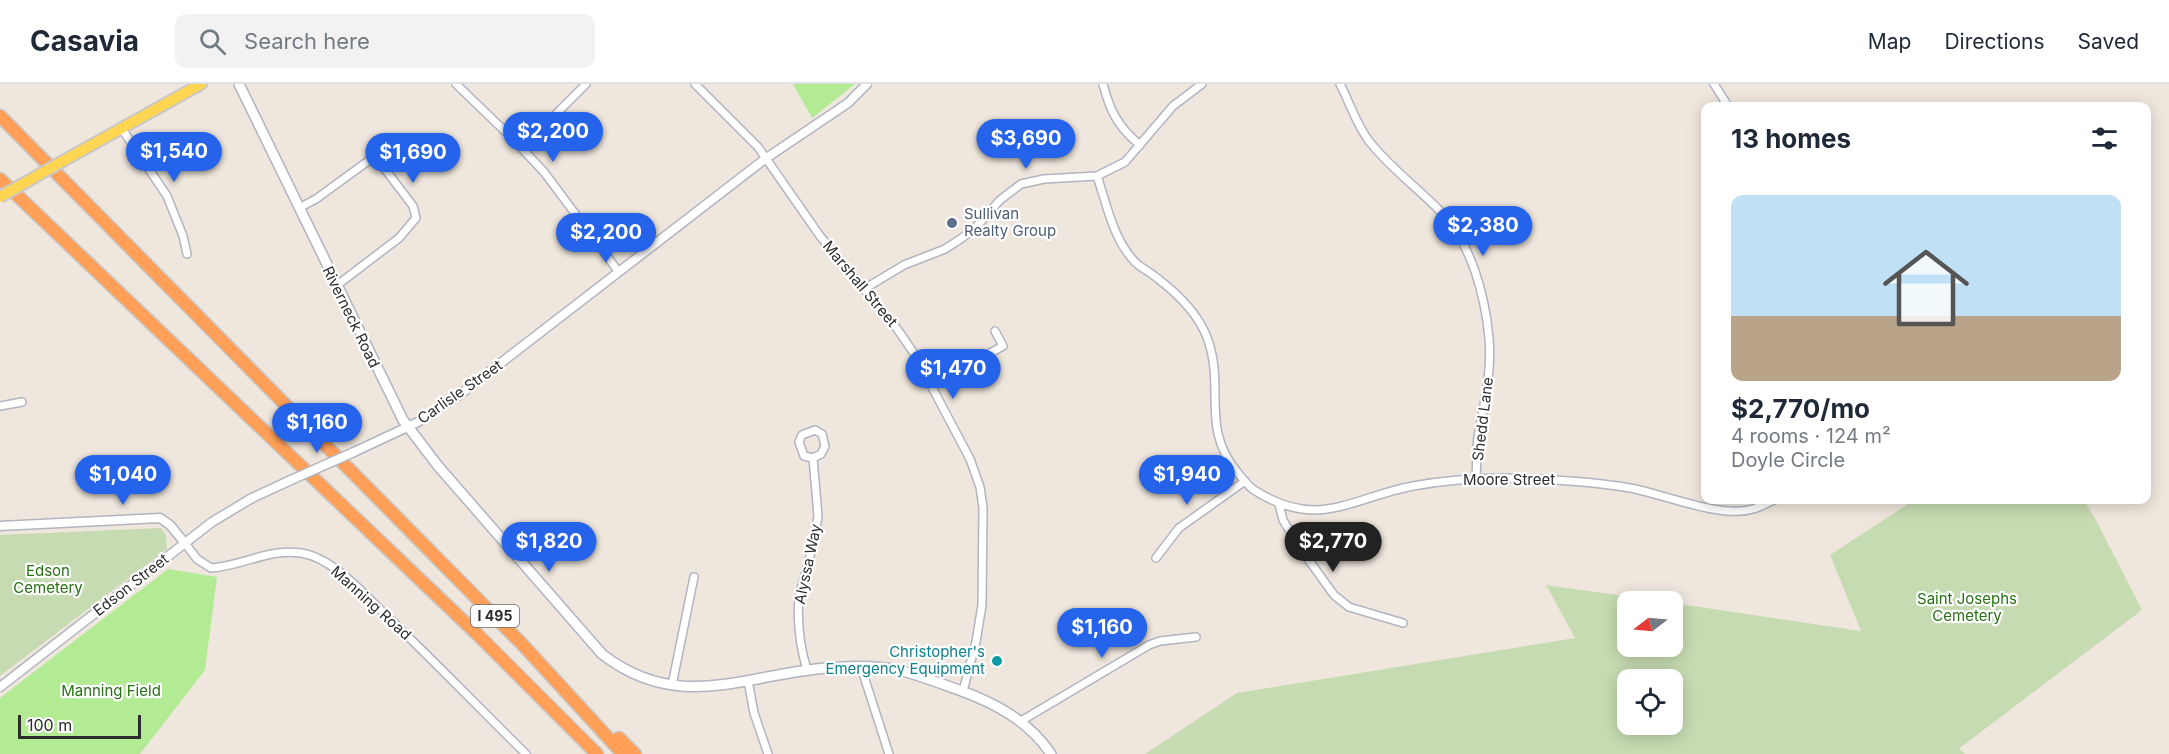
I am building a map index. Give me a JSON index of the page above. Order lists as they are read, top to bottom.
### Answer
{
  "streets": {
    "highway": ["I 495"],
    "main road": ["Riverneck Road"],
    "street": [
      "Marshall Street",
      "Carlisle Street",
      "Shedd Lane",
      "Moore Street",
      "Alyssa Way",
      "Edson Street",
      "Manning Road"
    ]
  },
  "crossings": [
    ["Marshall Street", "Riverneck Road"],
    ["Marshall Street", "Carlisle Street"],
    ["Riverneck Road", "Carlisle Street"],
    ["Riverneck Road", "Alyssa Way"],
    ["Carlisle Street", "Edson Street"],
    ["Carlisle Street", "Manning Road"],
    ["Shedd Lane", "Moore Street"],
    ["Edson Street", "Manning Road"]
  ],
  "parks": ["Edson Cemetery", "Saint Josephs Cemetery", "Manning Field"],
  "places": ["Sullivan Realty Group", "Christopher's Emergency Equipment"],
  "scale_bar": "100 m",
  "north": "left",
  "page": {
    "header": "Casavia",
    "search": "Search here",
    "nav": ["Map", "Directions", "Saved"],
    "heading": "13 homes",
    "price": [
      "$2,200",
      "$3,690",
      "$1,540",
      "$1,690",
      "$2,380",
      "$2,200",
      "$1,470",
      "$1,160",
      "$1,040",
      "$1,940",
      "$1,820",
      "$2,770",
      "$1,160"
    ],
    "list": [
      {
        "name": "$2,770/mo",
        "note": "4 rooms · 124 m² · Doyle Circle"
      }
    ],
    "scale": "100 m"
  }
}
